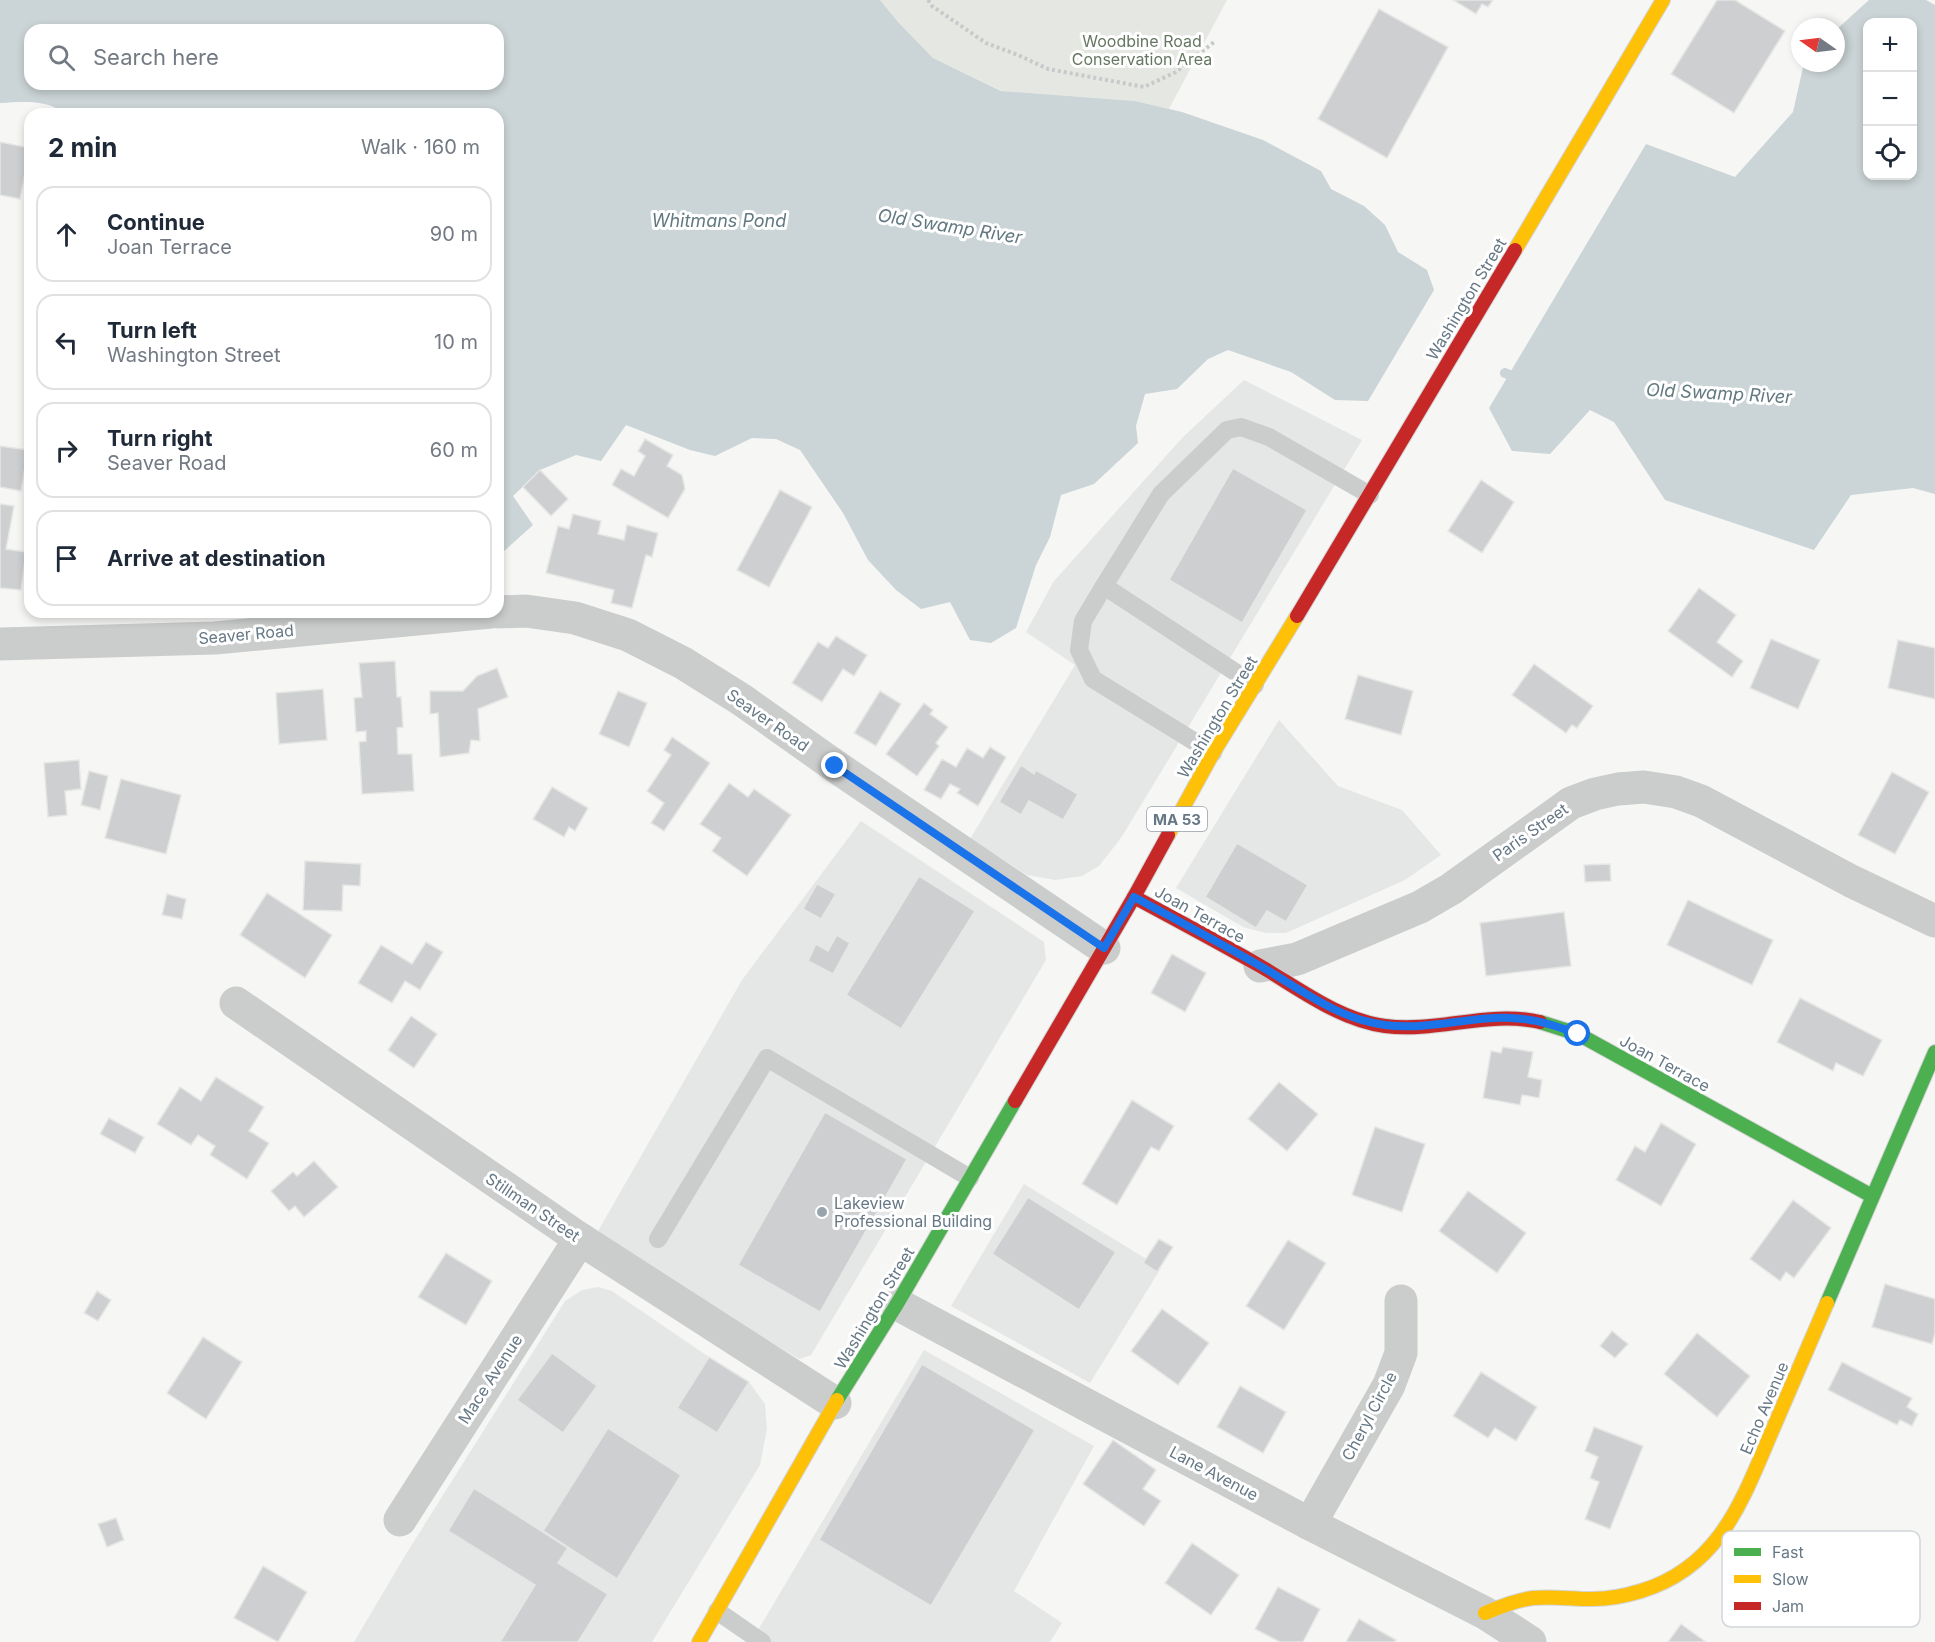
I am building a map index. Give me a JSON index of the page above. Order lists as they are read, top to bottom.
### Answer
{
  "streets": {
    "main road": [
      "Washington Street",
      "MA 53",
      "Joan Terrace",
      "Echo Avenue"
    ],
    "street": [
      "Seaver Road",
      "Paris Street",
      "Stillman Street",
      "Mace Avenue",
      "Cheryl Circle",
      "Lane Avenue"
    ]
  },
  "crossings": [
    ["Washington Street", "Seaver Road"],
    ["Washington Street", "Joan Terrace"],
    ["Washington Street", "Stillman Street"],
    ["Washington Street", "Lane Avenue"],
    ["Paris Street", "Joan Terrace"],
    ["Joan Terrace", "Echo Avenue"],
    ["Stillman Street", "Mace Avenue"],
    ["Echo Avenue", "Lane Avenue"],
    ["Cheryl Circle", "Lane Avenue"]
  ],
  "water": ["Whitmans Pond", "Old Swamp River"],
  "parks": ["Woodbine Road Conservation Area"],
  "places": ["Lakeview Professional Building"],
  "legend": ["Fast", "Slow", "Jam"],
  "north": "left",
  "page": {
    "map_buttons": ["+", "−"],
    "search": "Search here",
    "heading": ["2 min", "Walk · 160 m"],
    "list": [
      ["Continue", "Joan Terrace", "90 m"],
      ["Turn left", "Washington Street", "10 m"],
      ["Turn right", "Seaver Road", "60 m"],
      "Arrive at destination"
    ]
  }
}
